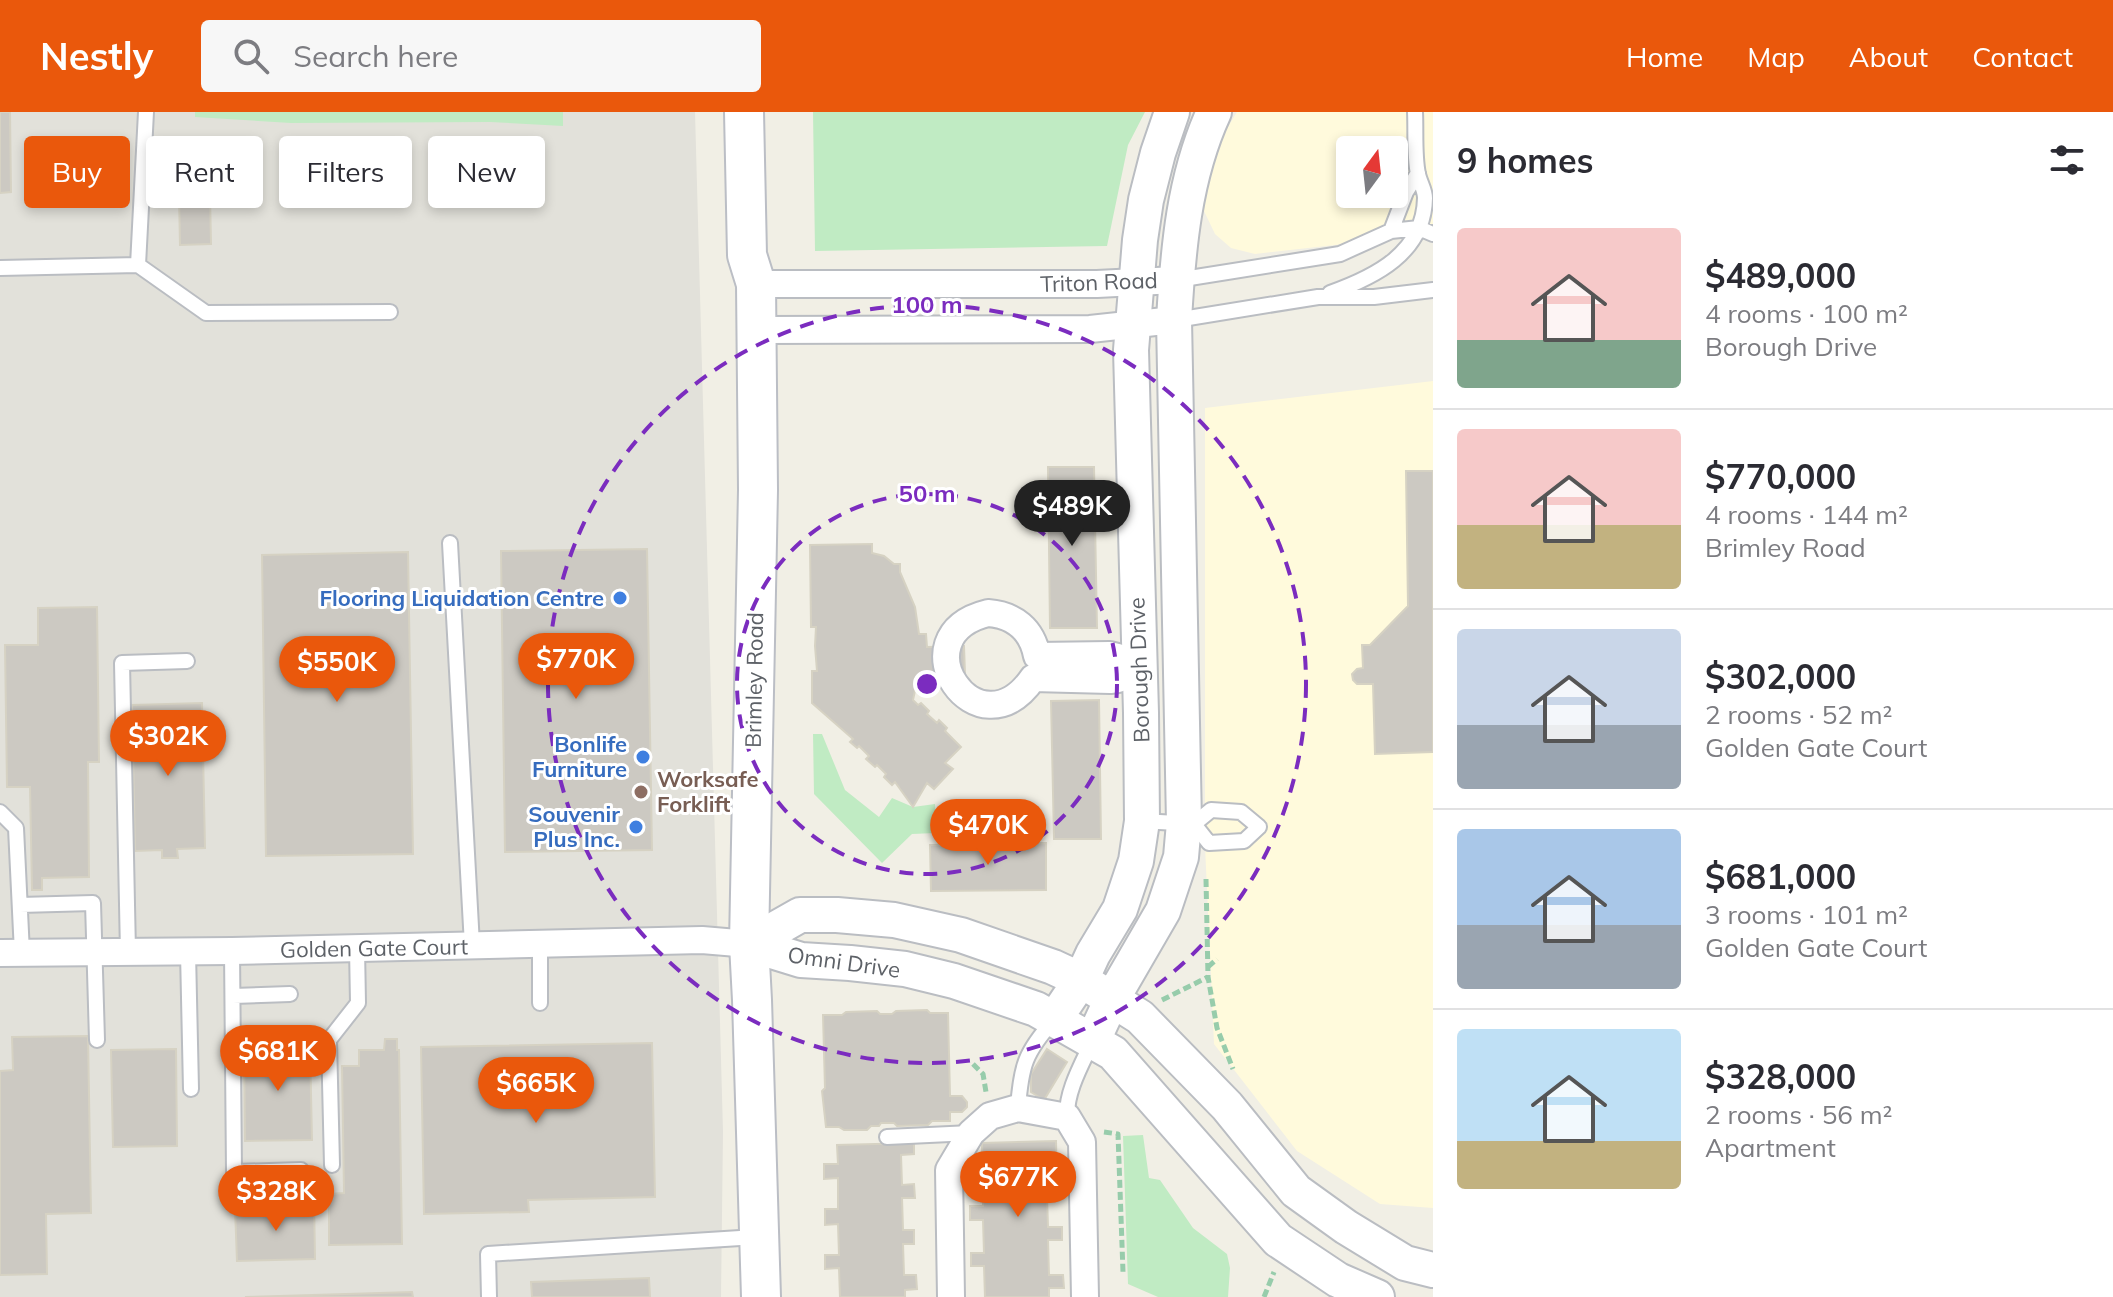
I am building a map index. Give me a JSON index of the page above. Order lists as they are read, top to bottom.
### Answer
{
  "streets": {
    "main road": ["Brimley Road"],
    "street": [
      "Triton Road",
      "Borough Drive",
      "Golden Gate Court",
      "Omni Drive"
    ]
  },
  "crossings": [
    ["Triton Road", "Borough Drive"],
    ["Triton Road", "Brimley Road"],
    ["Borough Drive", "Omni Drive"],
    ["Brimley Road", "Golden Gate Court"],
    ["Brimley Road", "Omni Drive"],
    ["Golden Gate Court", "Omni Drive"]
  ],
  "places": [
    "Flooring Liquidation Centre",
    "Bonlife Furniture",
    "Worksafe Forklift",
    "Souvenir Plus Inc."
  ],
  "north": "top",
  "page": {
    "header": "Nestly",
    "search": "Search here",
    "nav": [
      "Home",
      "Map",
      "About",
      "Contact"
    ],
    "heading": "9 homes",
    "chip": [
      "Buy",
      "Rent",
      "Filters",
      "New"
    ],
    "list": [
      {
        "name": "$489,000",
        "note": "4 rooms · 100 m² · Borough Drive"
      },
      {
        "name": "$770,000",
        "note": "4 rooms · 144 m² · Brimley Road"
      },
      {
        "name": "$302,000",
        "note": "2 rooms · 52 m² · Golden Gate Court"
      },
      {
        "name": "$681,000",
        "note": "3 rooms · 101 m² · Golden Gate Court"
      },
      {
        "name": "$328,000",
        "note": "2 rooms · 56 m² · Apartment"
      }
    ],
    "price": [
      "$489K",
      "$770K",
      "$550K",
      "$302K",
      "$470K",
      "$681K",
      "$665K",
      "$677K",
      "$328K"
    ]
  },
  "rings": ["100 m", "50 m"]
}
